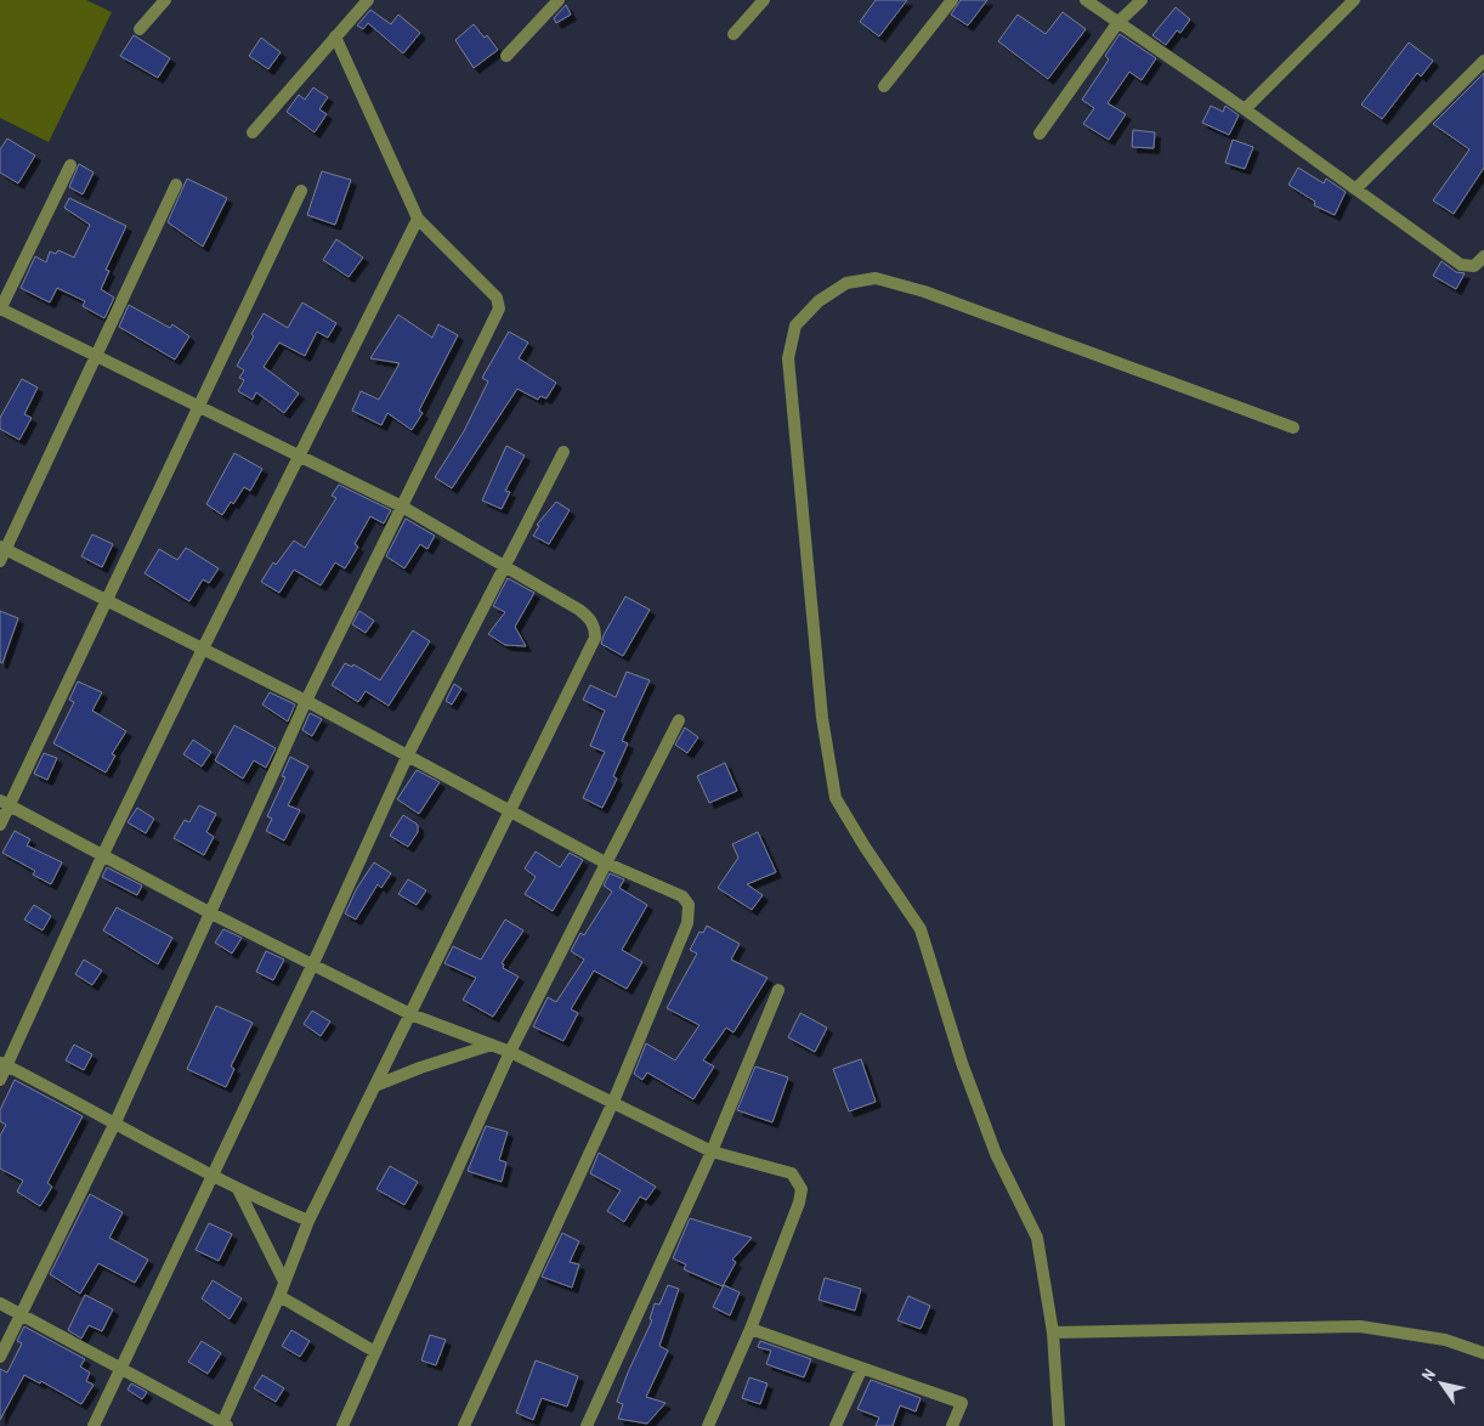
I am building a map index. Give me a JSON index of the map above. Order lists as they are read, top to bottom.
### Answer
{
  "north": "top left"
}
